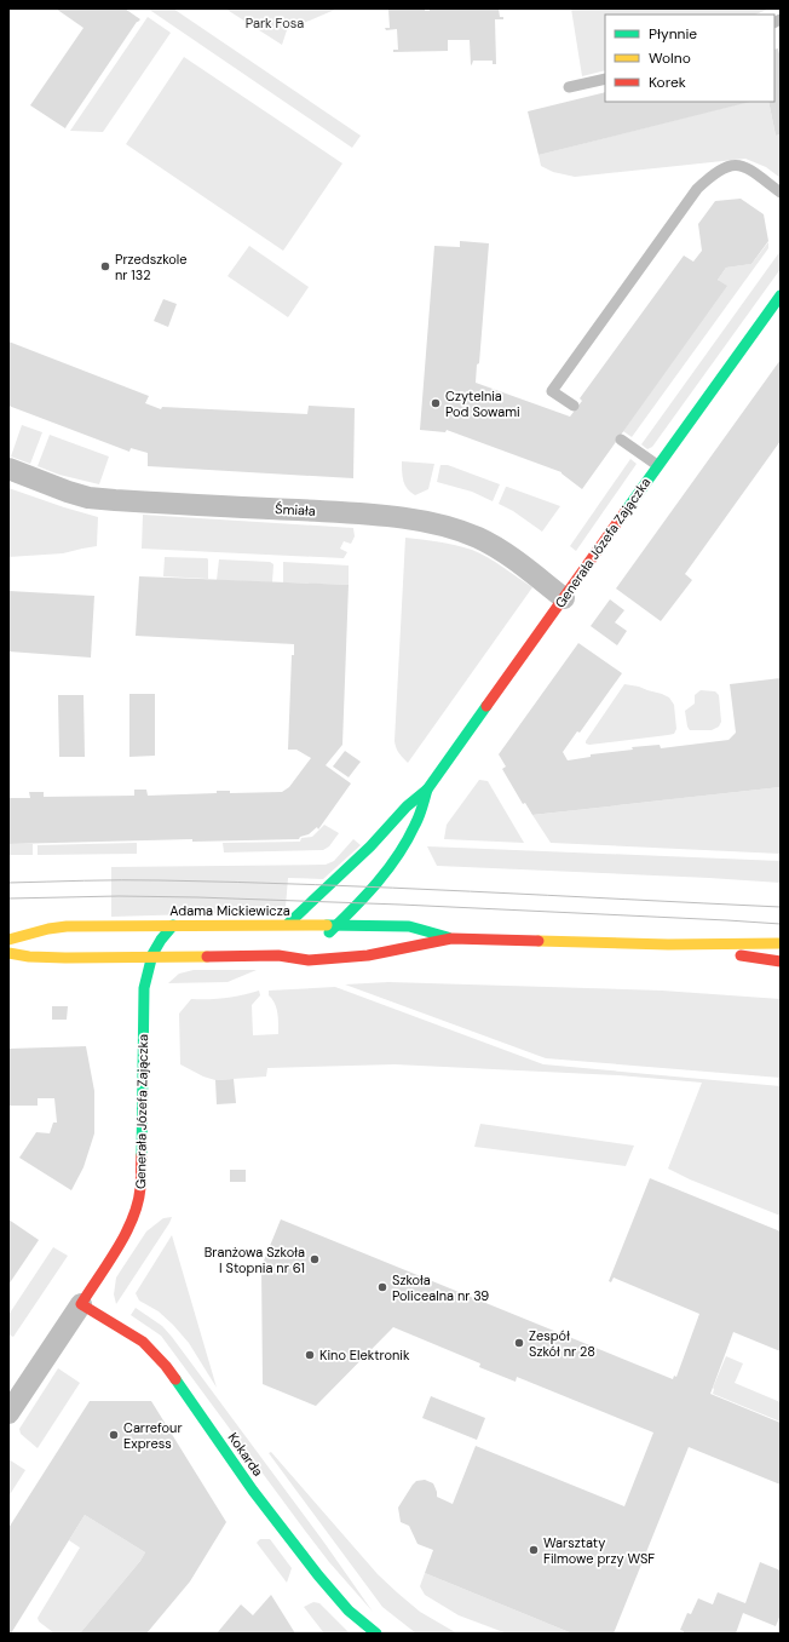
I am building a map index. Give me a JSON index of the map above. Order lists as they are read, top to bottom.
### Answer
{
  "streets": {
    "street": [
      "Śmiała",
      "Generała Józefa Zajączka",
      "Adama Mickiewicza",
      "Kokarda"
    ]
  },
  "crossings": [
    ["Śmiała", "Generała Józefa Zajączka"],
    ["Generała Józefa Zajączka", "Adama Mickiewicza"],
    ["Generała Józefa Zajączka", "Kokarda"]
  ],
  "parks": ["Park Fosa"],
  "places": [
    "Przedszkole nr 132",
    "Czytelnia Pod Sowami",
    "Branżowa Szkoła I Stopnia nr 61",
    "Szkoła Policealna nr 39",
    "Zespół Szkół nr 28",
    "Kino Elektronik",
    "Carrefour Express",
    "Warsztaty Filmowe przy WSF"
  ],
  "legend": ["Płynnie", "Wolno", "Korek"]
}
